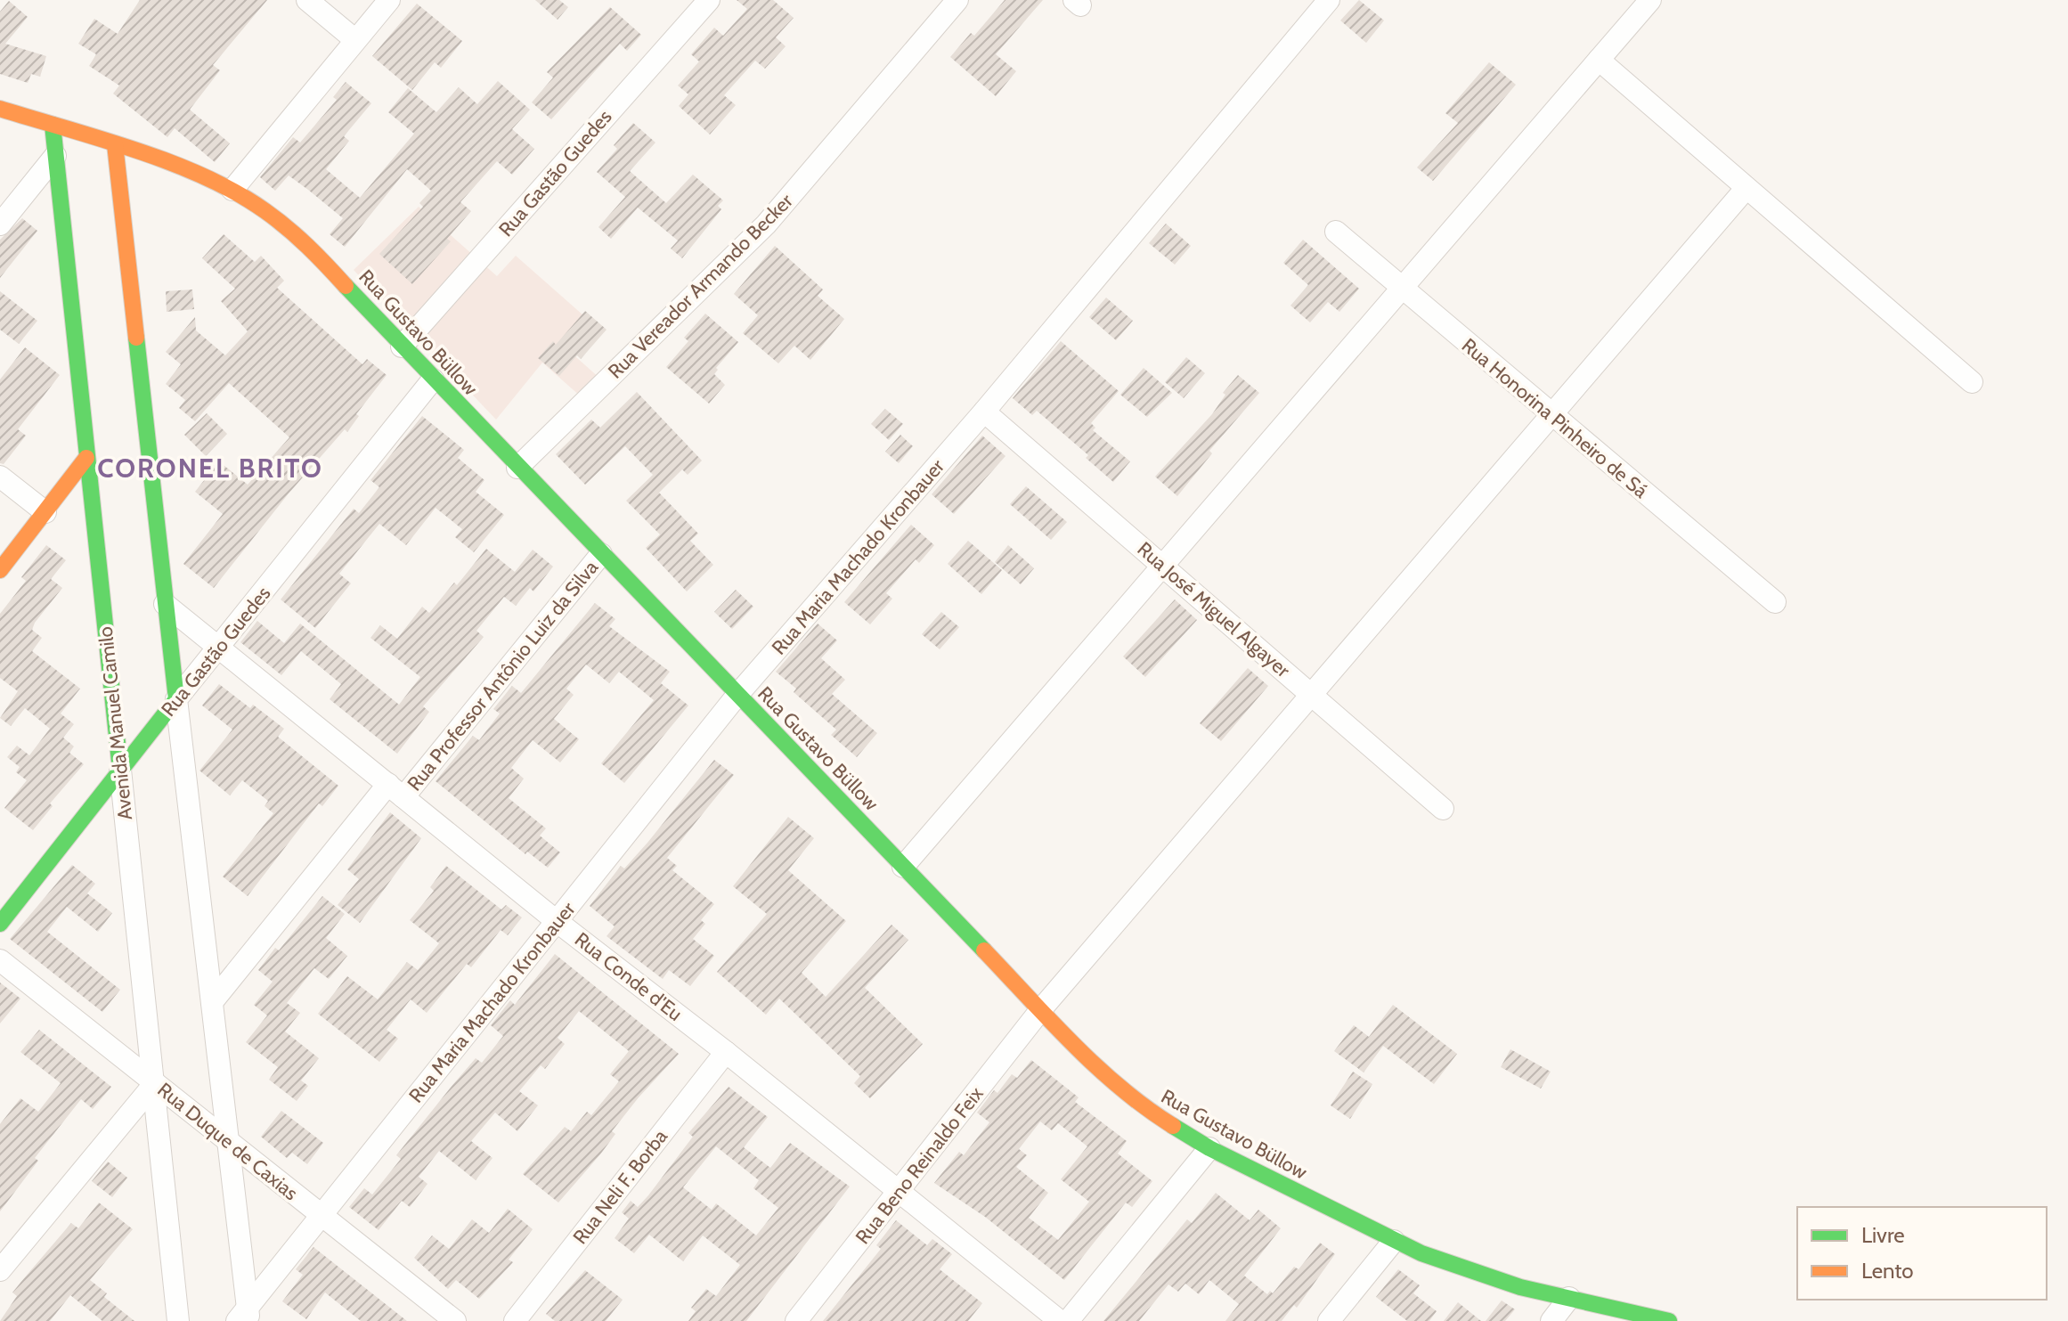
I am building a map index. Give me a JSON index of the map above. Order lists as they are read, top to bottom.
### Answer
{
  "streets": {
    "main road": ["Rua Gastão Guedes", "Rua Gustavo Büllow", "Avenida Manuel Camilo"],
    "street": [
      "Rua Vereador Armando Becker",
      "Rua Honorina Pinheiro de Sá",
      "Rua Maria Machado Kronbauer",
      "Rua José Miguel Algayer",
      "Rua Professor Antônio Luiz da Silva",
      "Rua Conde d'Eu",
      "Rua Duque de Caxias",
      "Rua Beno Reinaldo Feix",
      "Rua Neli F. Borba"
    ]
  },
  "crossings": [
    ["Rua Gastão Guedes", "Rua Gustavo Büllow"],
    ["Rua Gastão Guedes", "Avenida Manuel Camilo"],
    ["Rua Gastão Guedes", "Rua Conde d'Eu"],
    ["Rua Vereador Armando Becker", "Rua Gustavo Büllow"],
    ["Rua Gustavo Büllow", "Rua Maria Machado Kronbauer"],
    ["Rua Gustavo Büllow", "Rua Professor Antônio Luiz da Silva"],
    ["Rua Gustavo Büllow", "Avenida Manuel Camilo"],
    ["Rua Gustavo Büllow", "Rua Beno Reinaldo Feix"],
    ["Rua Honorina Pinheiro de Sá", "Rua Beno Reinaldo Feix"],
    ["Rua Maria Machado Kronbauer", "Rua José Miguel Algayer"],
    ["Rua Maria Machado Kronbauer", "Rua Conde d'Eu"],
    ["Rua Maria Machado Kronbauer", "Rua Duque de Caxias"],
    ["Rua José Miguel Algayer", "Rua Beno Reinaldo Feix"],
    ["Rua Professor Antônio Luiz da Silva", "Rua Conde d'Eu"],
    ["Avenida Manuel Camilo", "Rua Duque de Caxias"],
    ["Rua Conde d'Eu", "Rua Beno Reinaldo Feix"],
    ["Rua Conde d'Eu", "Rua Neli F. Borba"]
  ],
  "districts": ["CORONEL BRITO"],
  "legend": ["Livre", "Lento"]
}
